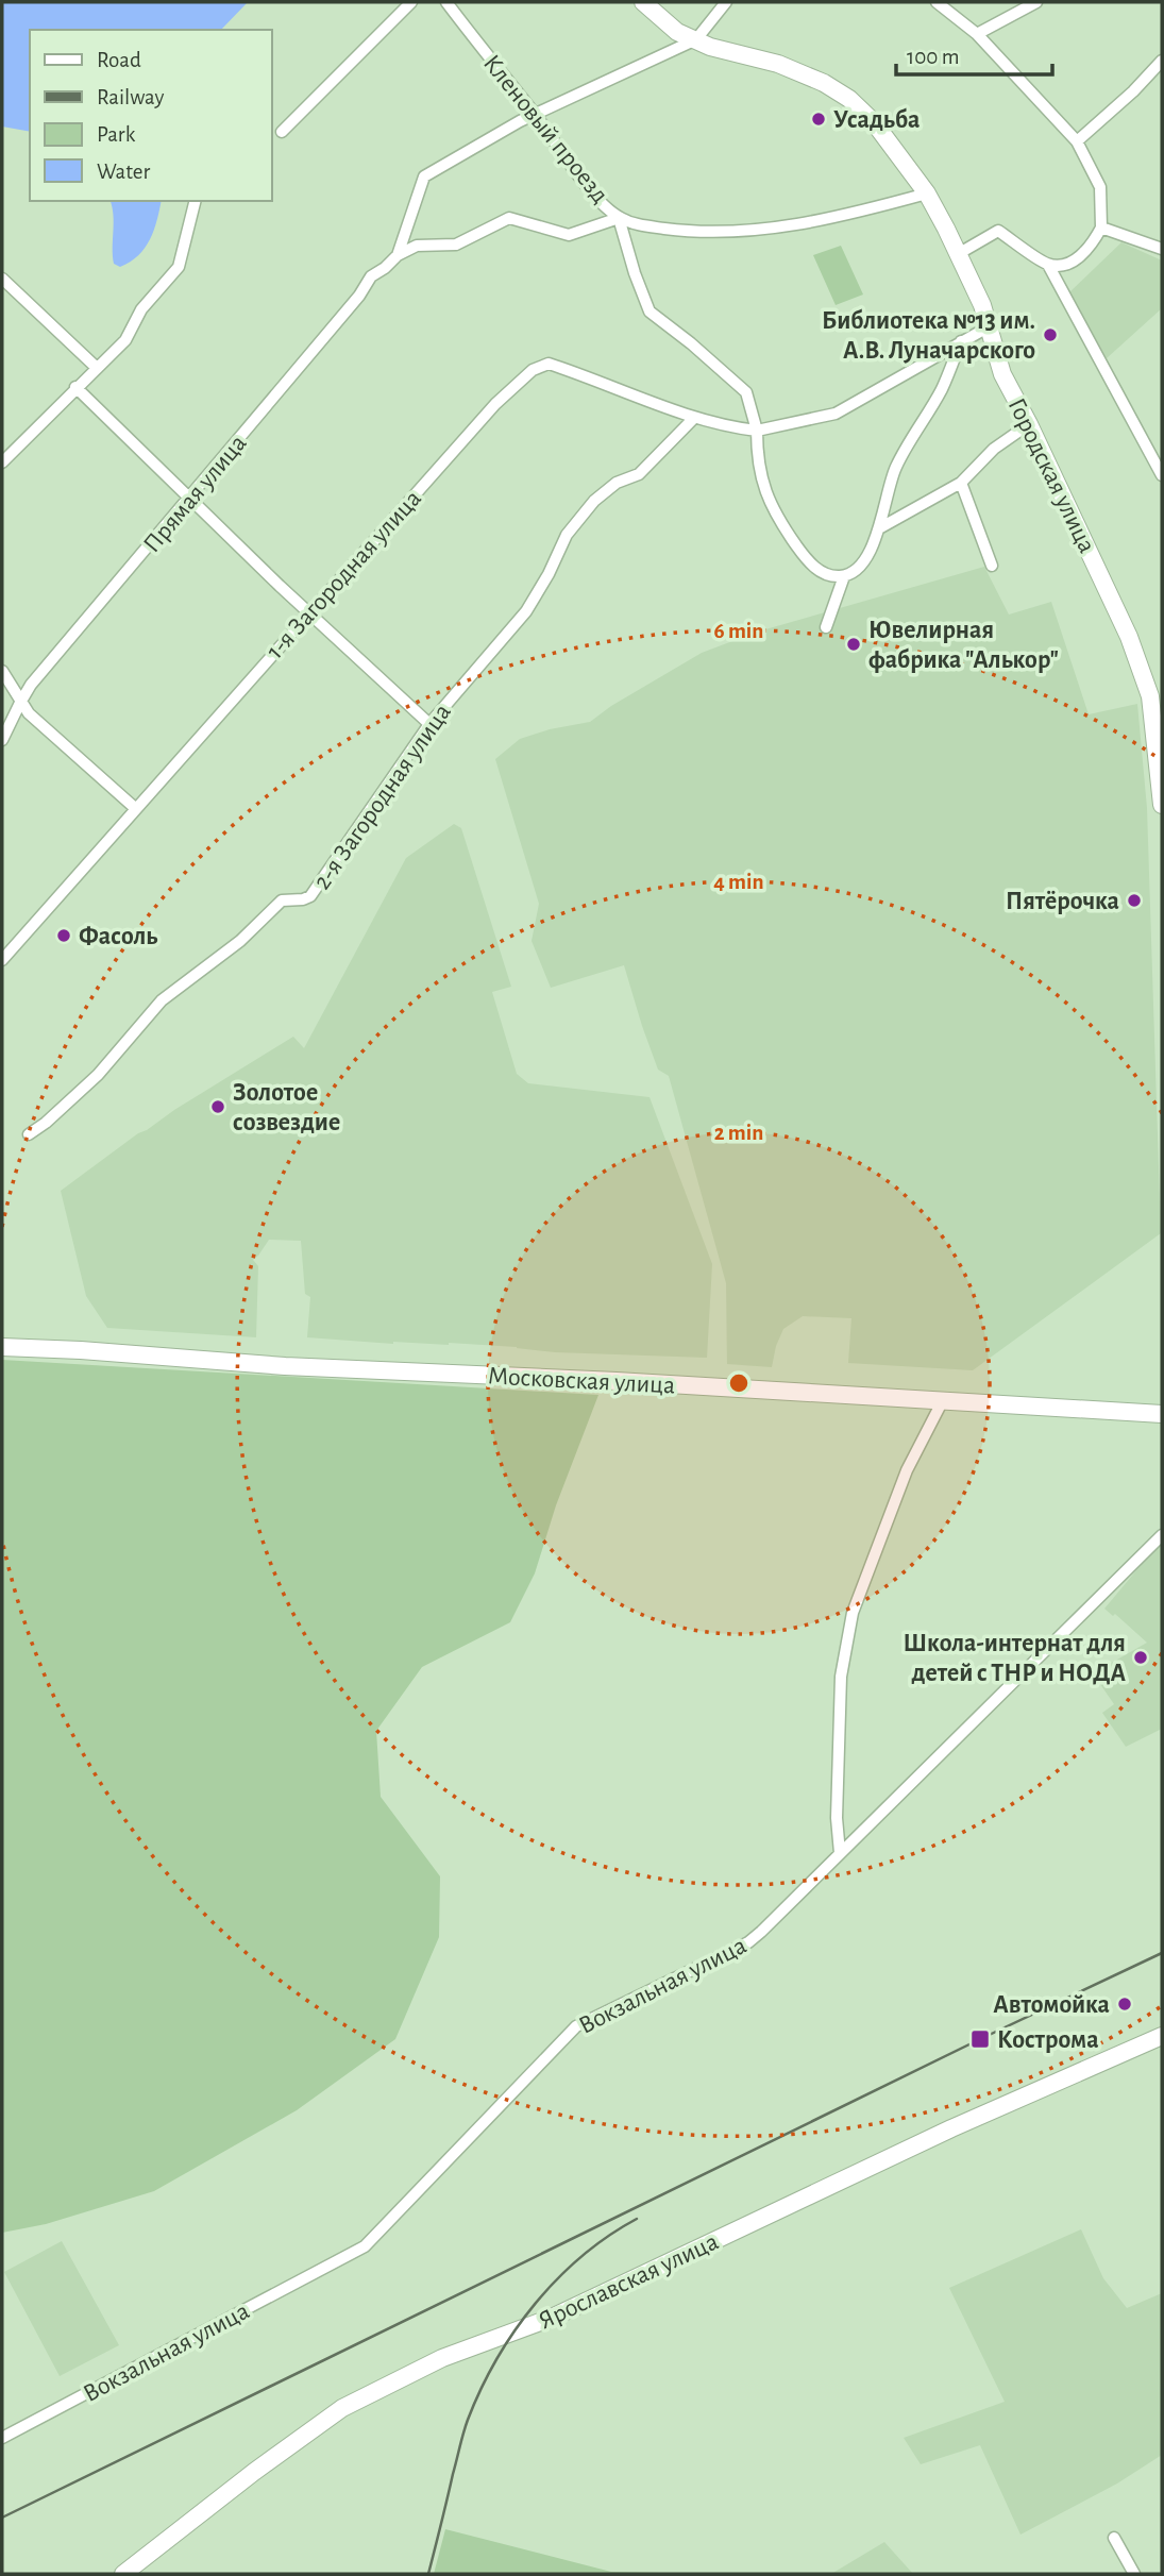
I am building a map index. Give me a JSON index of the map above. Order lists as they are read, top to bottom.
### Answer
{
  "streets": {
    "main road": ["Городская улица", "Московская улица", "Ярославская улица"],
    "street": [
      "Кленовый проезд",
      "Прямая улица",
      "1-я Загородная улица",
      "2-я Загородная улица",
      "Вокзальная улица"
    ]
  },
  "crossings": [
    ["Кленовый проезд", "Городская улица"],
    ["1-я Загородная улица", "2-я Загородная улица"]
  ],
  "places": {
    "other": [
      "Усадьба",
      "Библиотека №13 им. А.В. Луначарского",
      "Ювелирная фабрика \"Алькор\"",
      "Пятёрочка",
      "Фасоль",
      "Золотое созвездие",
      "Школа-интернат для детей с ТНР и НОДА",
      "Автомойка"
    ],
    "transit": ["Кострома"]
  },
  "legend": [
    "Road",
    "Railway",
    "Park",
    "Water"
  ],
  "scale_bar": "100 m",
  "rings": ["6 min", "4 min", "2 min"]
}
